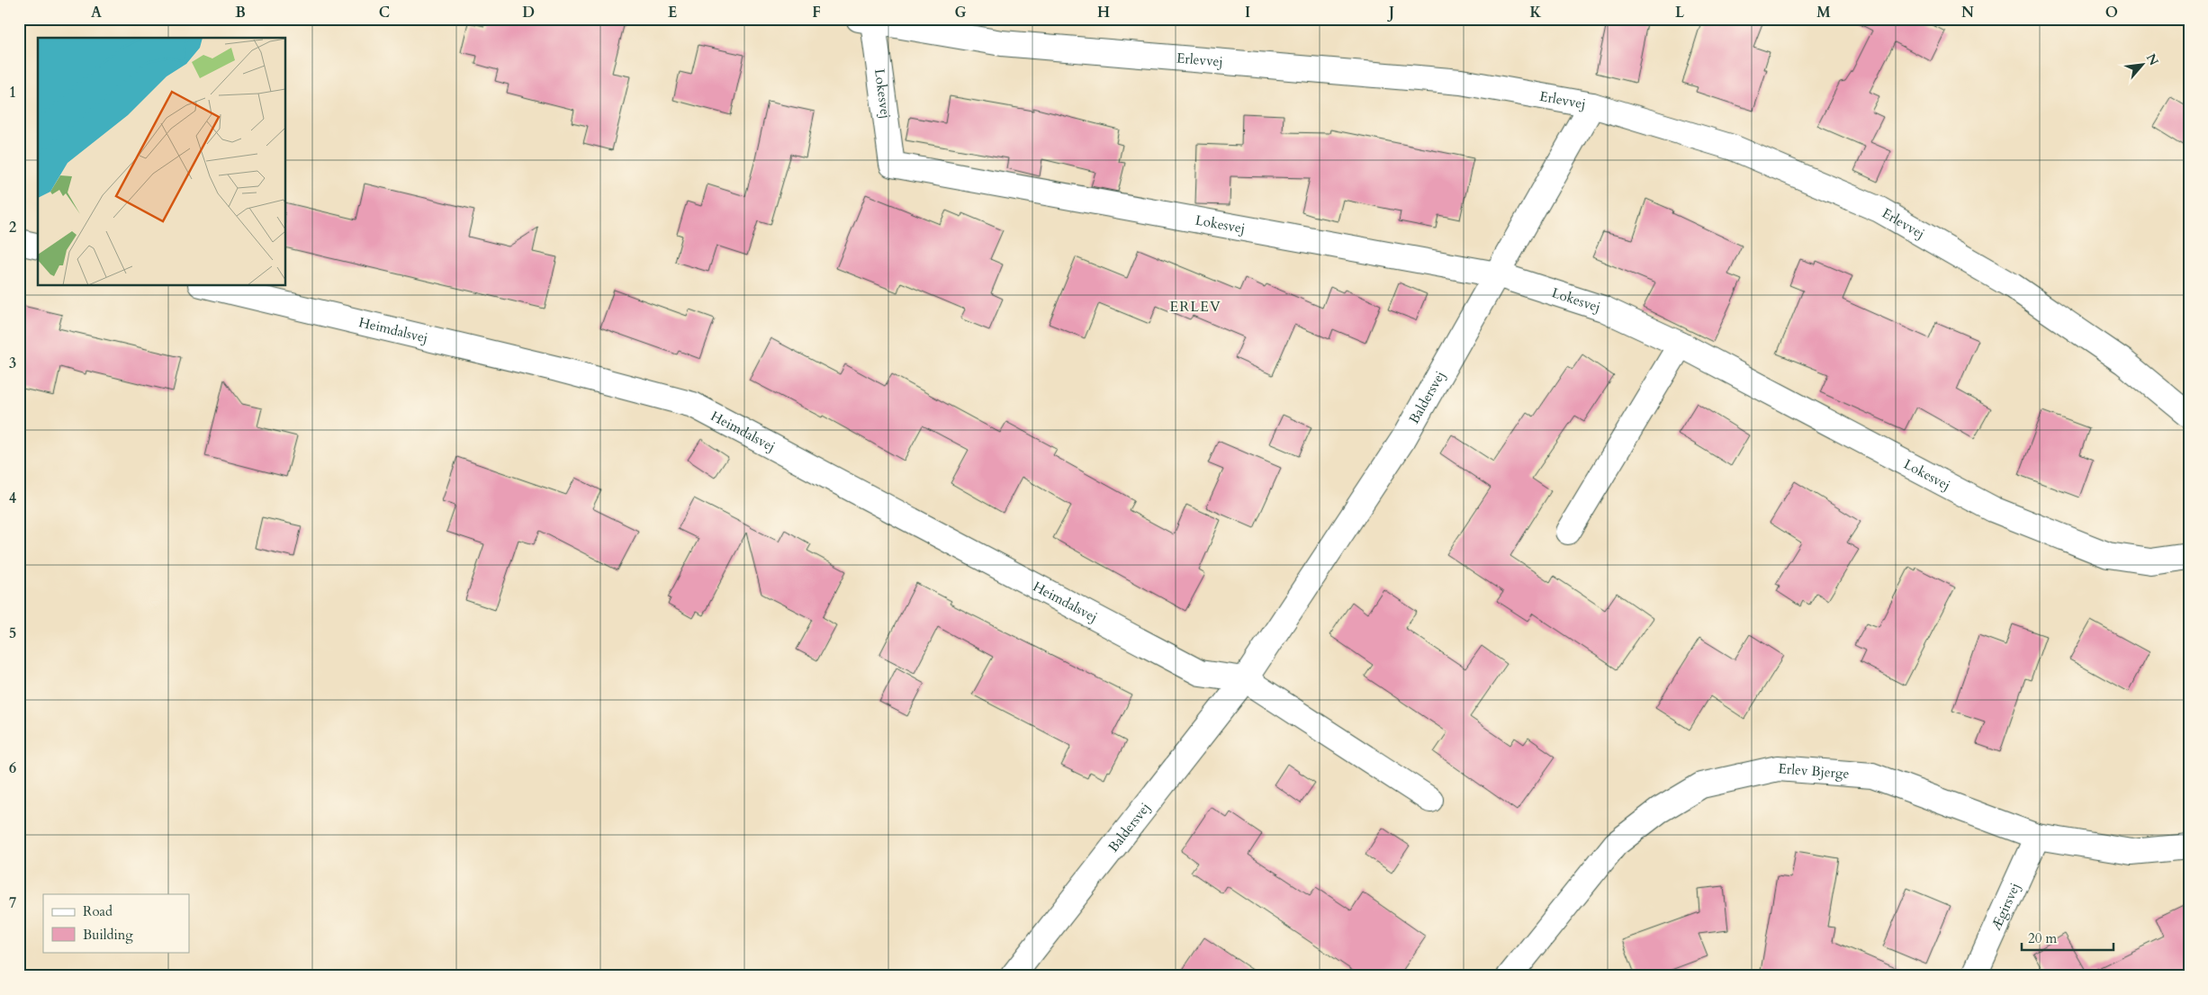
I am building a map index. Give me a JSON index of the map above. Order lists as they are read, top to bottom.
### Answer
{
  "streets": {
    "street": [
      "Erlevvej",
      "Lokesvej",
      "Heimdalsvej",
      "Baldersvej",
      "Erlev Bjerge",
      "Ægirsvej"
    ]
  },
  "crossings": [
    ["Erlevvej", "Lokesvej"],
    ["Erlevvej", "Baldersvej"],
    ["Lokesvej", "Baldersvej"],
    ["Heimdalsvej", "Baldersvej"],
    ["Erlev Bjerge", "Ægirsvej"]
  ],
  "districts": ["ERLEV"],
  "legend": ["Road", "Building"],
  "scale_bar": "20 m",
  "north": "top right",
  "grid": {
    "columns": [
      "A",
      "B",
      "C",
      "D",
      "E",
      "F",
      "G",
      "H",
      "I",
      "J",
      "K",
      "L",
      "M",
      "N",
      "O"
    ],
    "rows": [
      "1",
      "2",
      "3",
      "4",
      "5",
      "6",
      "7"
    ]
  }
}
